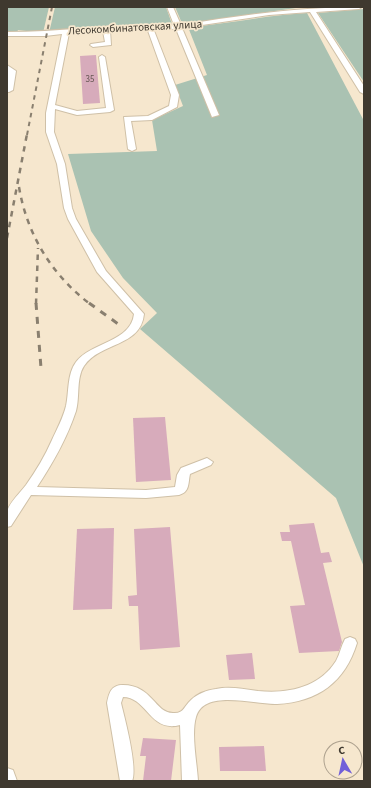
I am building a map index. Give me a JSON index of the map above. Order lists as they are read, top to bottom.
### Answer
{
  "streets": {
    "street": ["Лесокомбинатовская улица"]
  },
  "house_numbers": ["35"],
  "north": "top"
}
